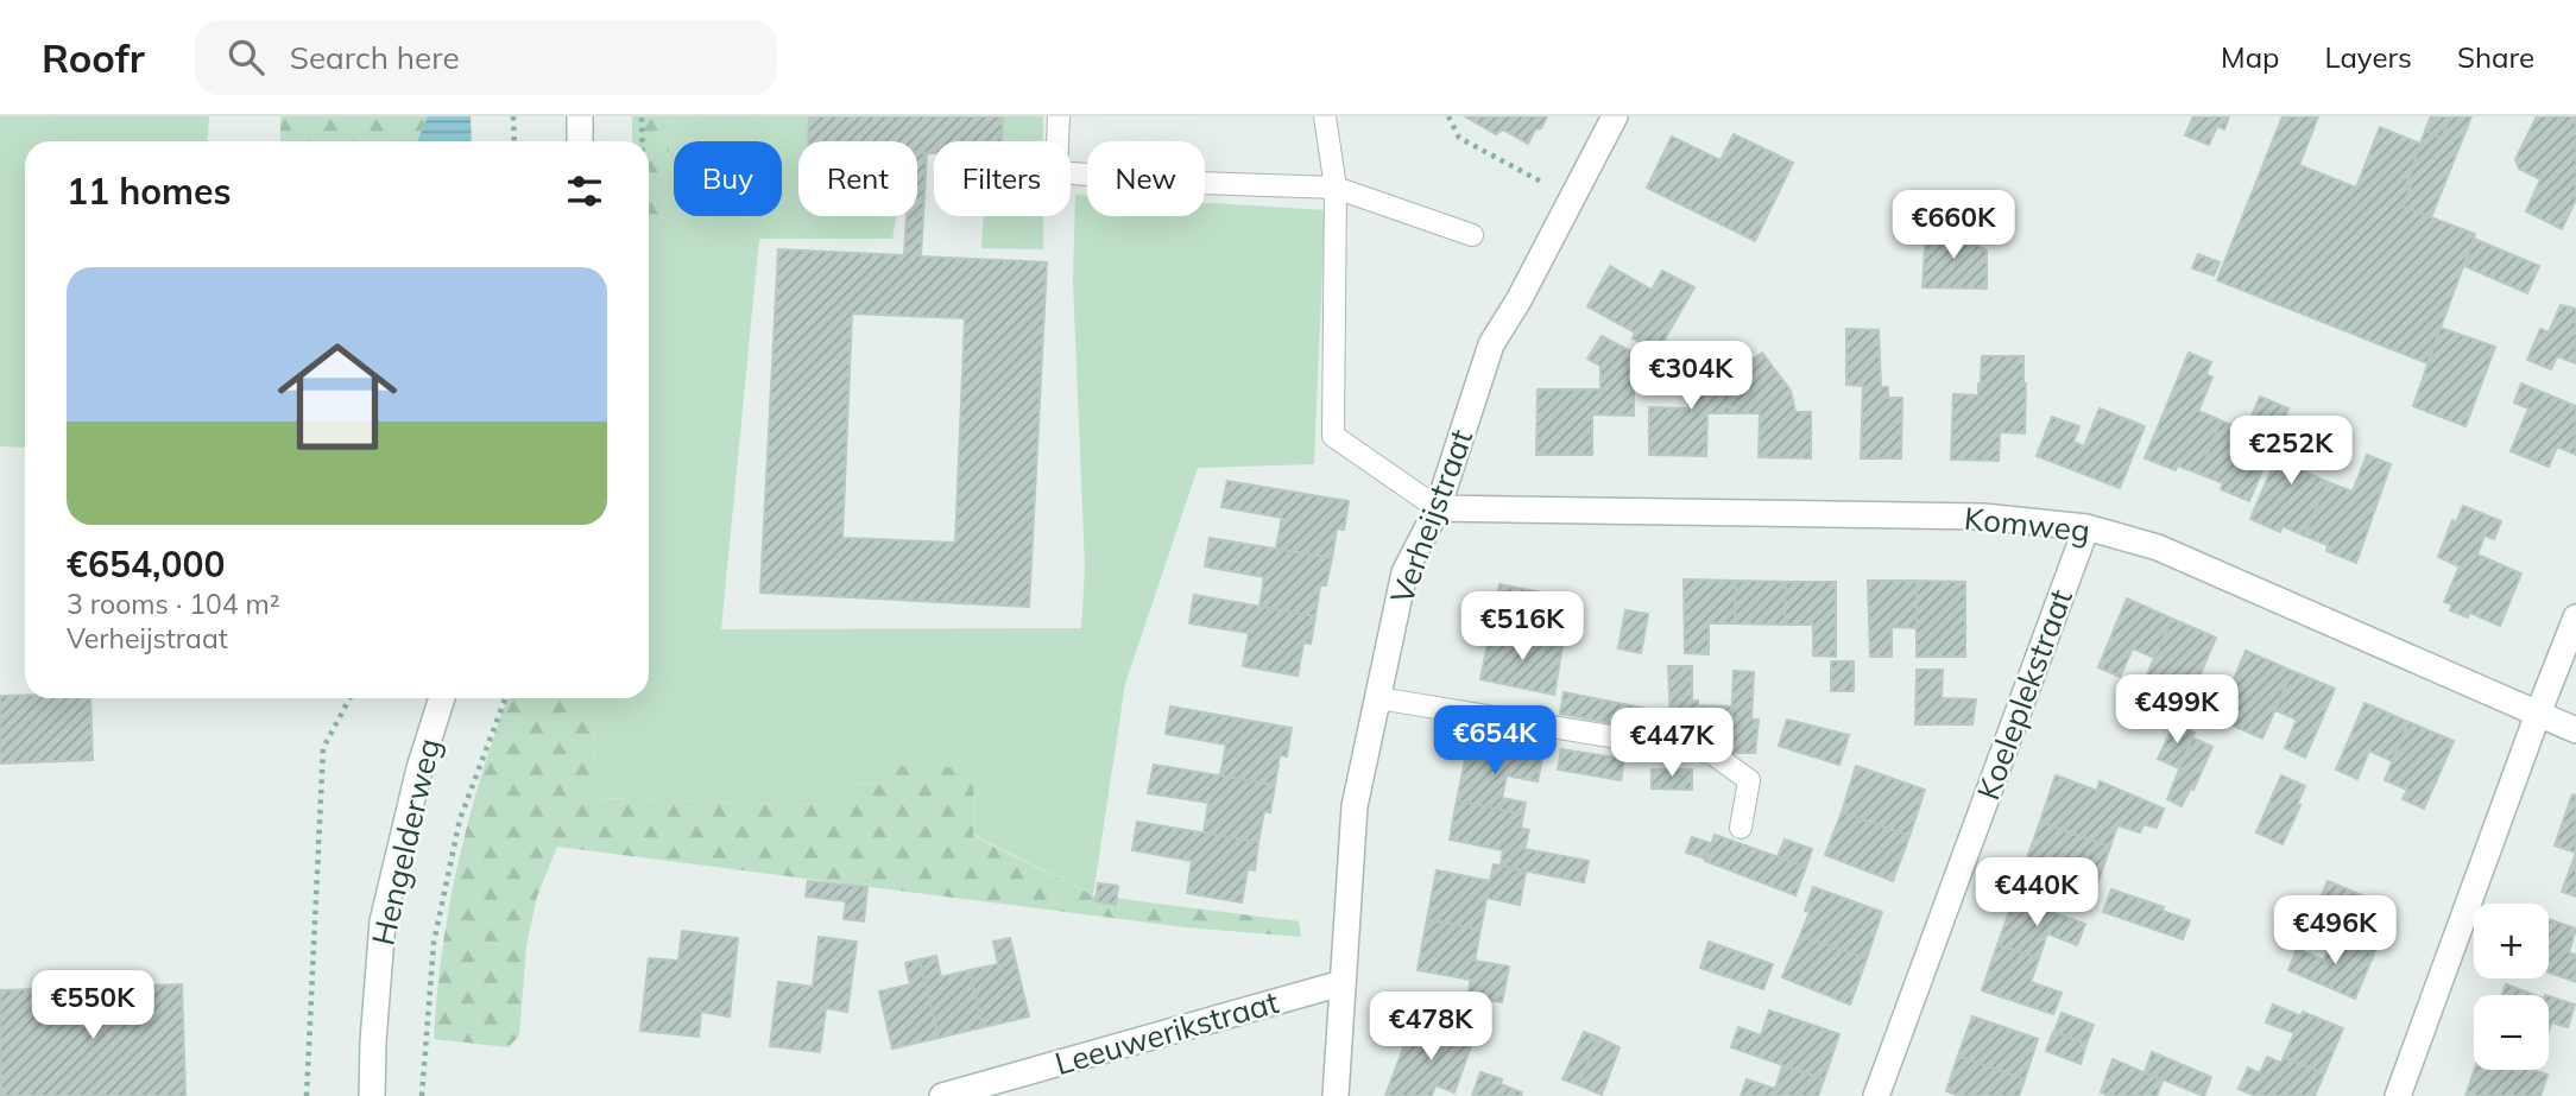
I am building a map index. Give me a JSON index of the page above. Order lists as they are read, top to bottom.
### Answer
{
  "streets": {
    "street": [
      "Verheijstraat",
      "Komweg",
      "Koeleplekstraat",
      "Hengelderweg",
      "Leeuwerikstraat"
    ]
  },
  "crossings": [
    ["Verheijstraat", "Komweg"],
    ["Verheijstraat", "Leeuwerikstraat"],
    ["Komweg", "Koeleplekstraat"]
  ],
  "page": {
    "header": "Roofr",
    "search": "Search here",
    "nav": ["Map", "Layers", "Share"],
    "chip": [
      "Buy",
      "Rent",
      "Filters",
      "New"
    ],
    "heading": "11 homes",
    "price": [
      "€660K",
      "€304K",
      "€252K",
      "€516K",
      "€499K",
      "€654K",
      "€447K",
      "€440K",
      "€496K",
      "€550K",
      "€478K"
    ],
    "list": [
      {
        "name": "€654,000",
        "note": "3 rooms · 104 m² · Verheijstraat"
      }
    ],
    "map_buttons": ["+", "−"]
  }
}
